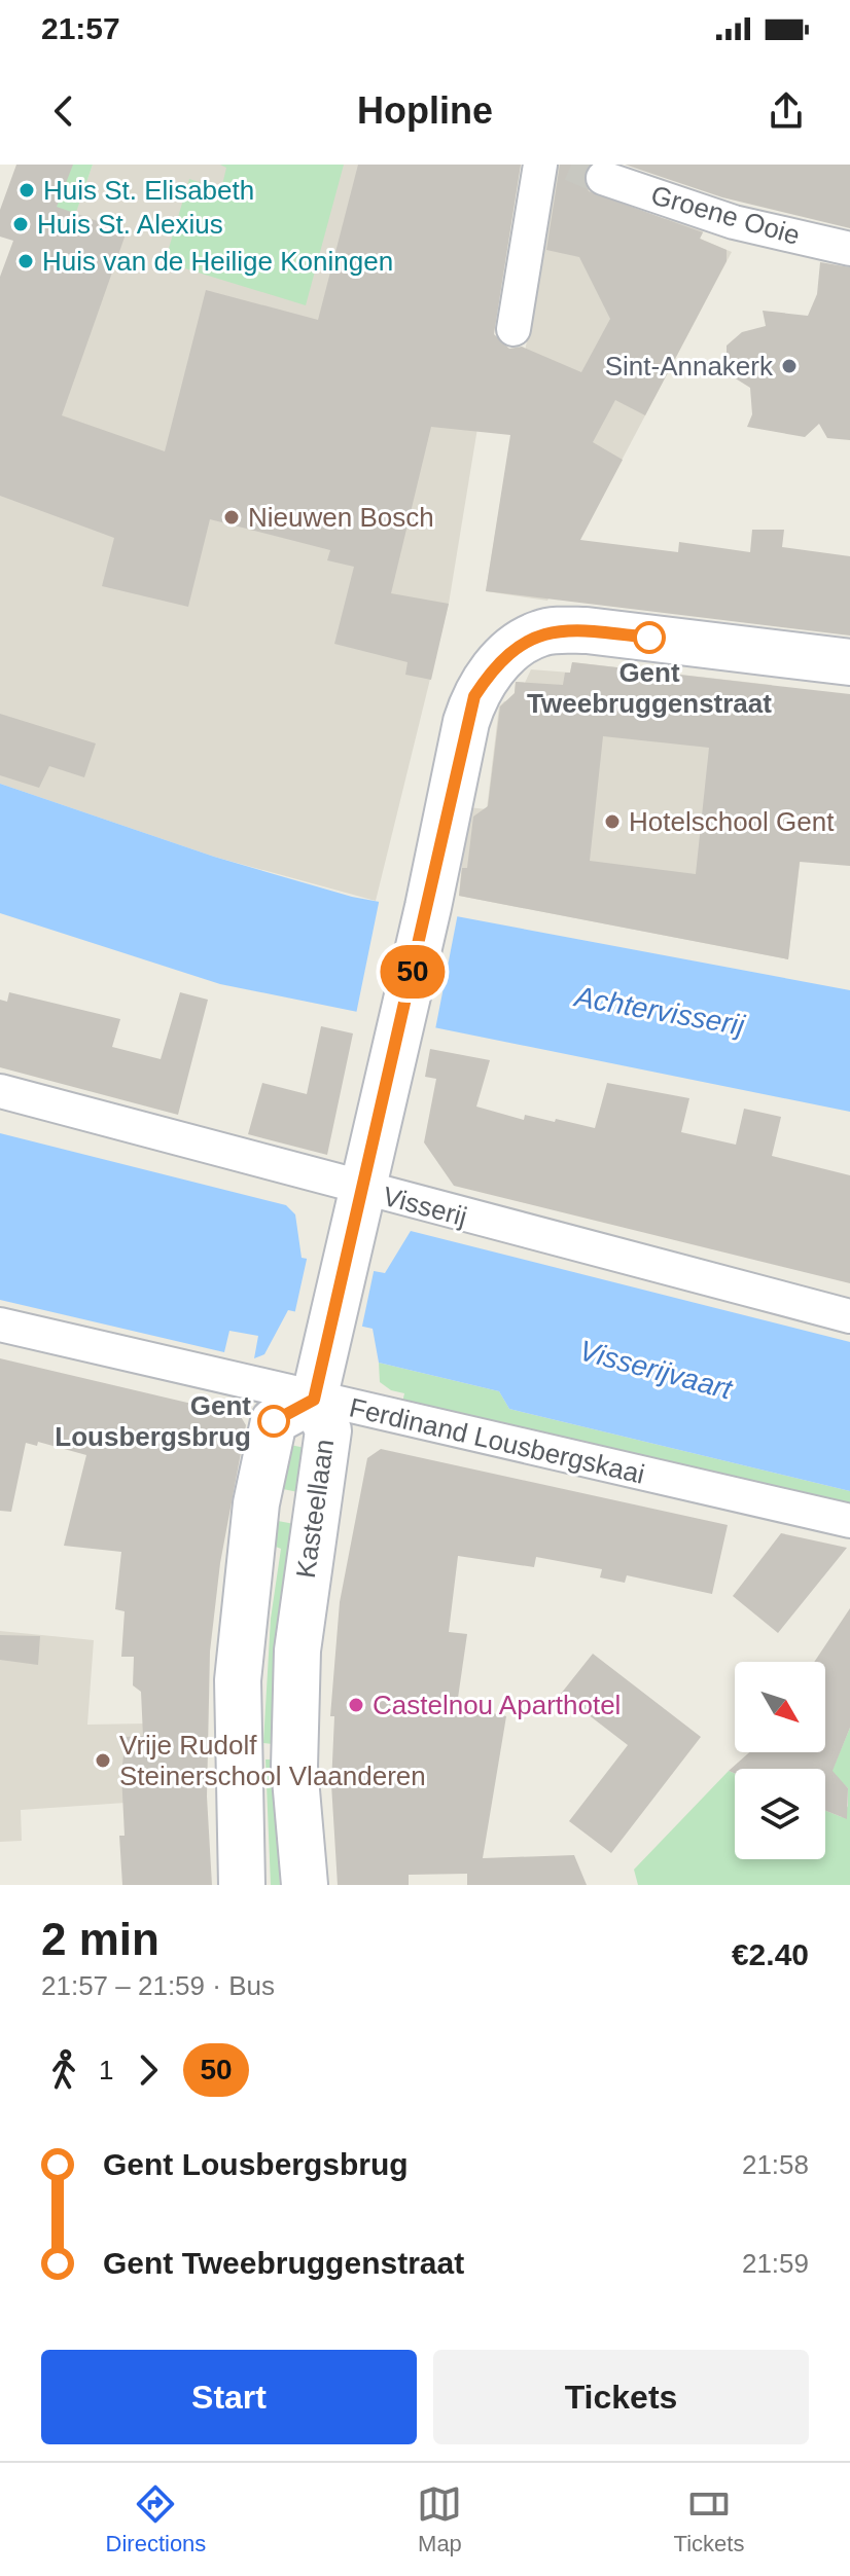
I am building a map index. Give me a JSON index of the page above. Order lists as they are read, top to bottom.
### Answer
{
  "streets": {
    "street": [
      "Groene Ooie",
      "Visserij",
      "Ferdinand Lousbergskaai",
      "Kasteellaan"
    ]
  },
  "crossings": [
    ["Ferdinand Lousbergskaai", "Kasteellaan"]
  ],
  "water": ["Achtervisserij", "Visserijvaart"],
  "places": [
    "Huis St. Elisabeth",
    "Huis St. Alexius",
    "Huis van de Heilige Koningen",
    "Sint-Annakerk",
    "Nieuwen Bosch",
    "Gent Tweebruggenstraat",
    "Hotelschool Gent",
    "Gent Lousbergsbrug",
    "Castelnou Aparthotel",
    "Vrije Rudolf Steinerschool Vlaanderen"
  ],
  "lines": ["bus line 50"],
  "north": "bottom right",
  "page": {
    "status": "21:57",
    "header": "Hopline",
    "on_map": "50",
    "heading": ["2 min", "21:57 – 21:59 · Bus", "€2.40"],
    "legs": ["1", "50"],
    "list": [
      {
        "name": "Gent Lousbergsbrug",
        "value": "21:58"
      },
      {
        "name": "Gent Tweebruggenstraat",
        "value": "21:59"
      }
    ],
    "buttons": ["Start", "Tickets"],
    "tabs": ["Directions", "Map", "Tickets"]
  }
}
